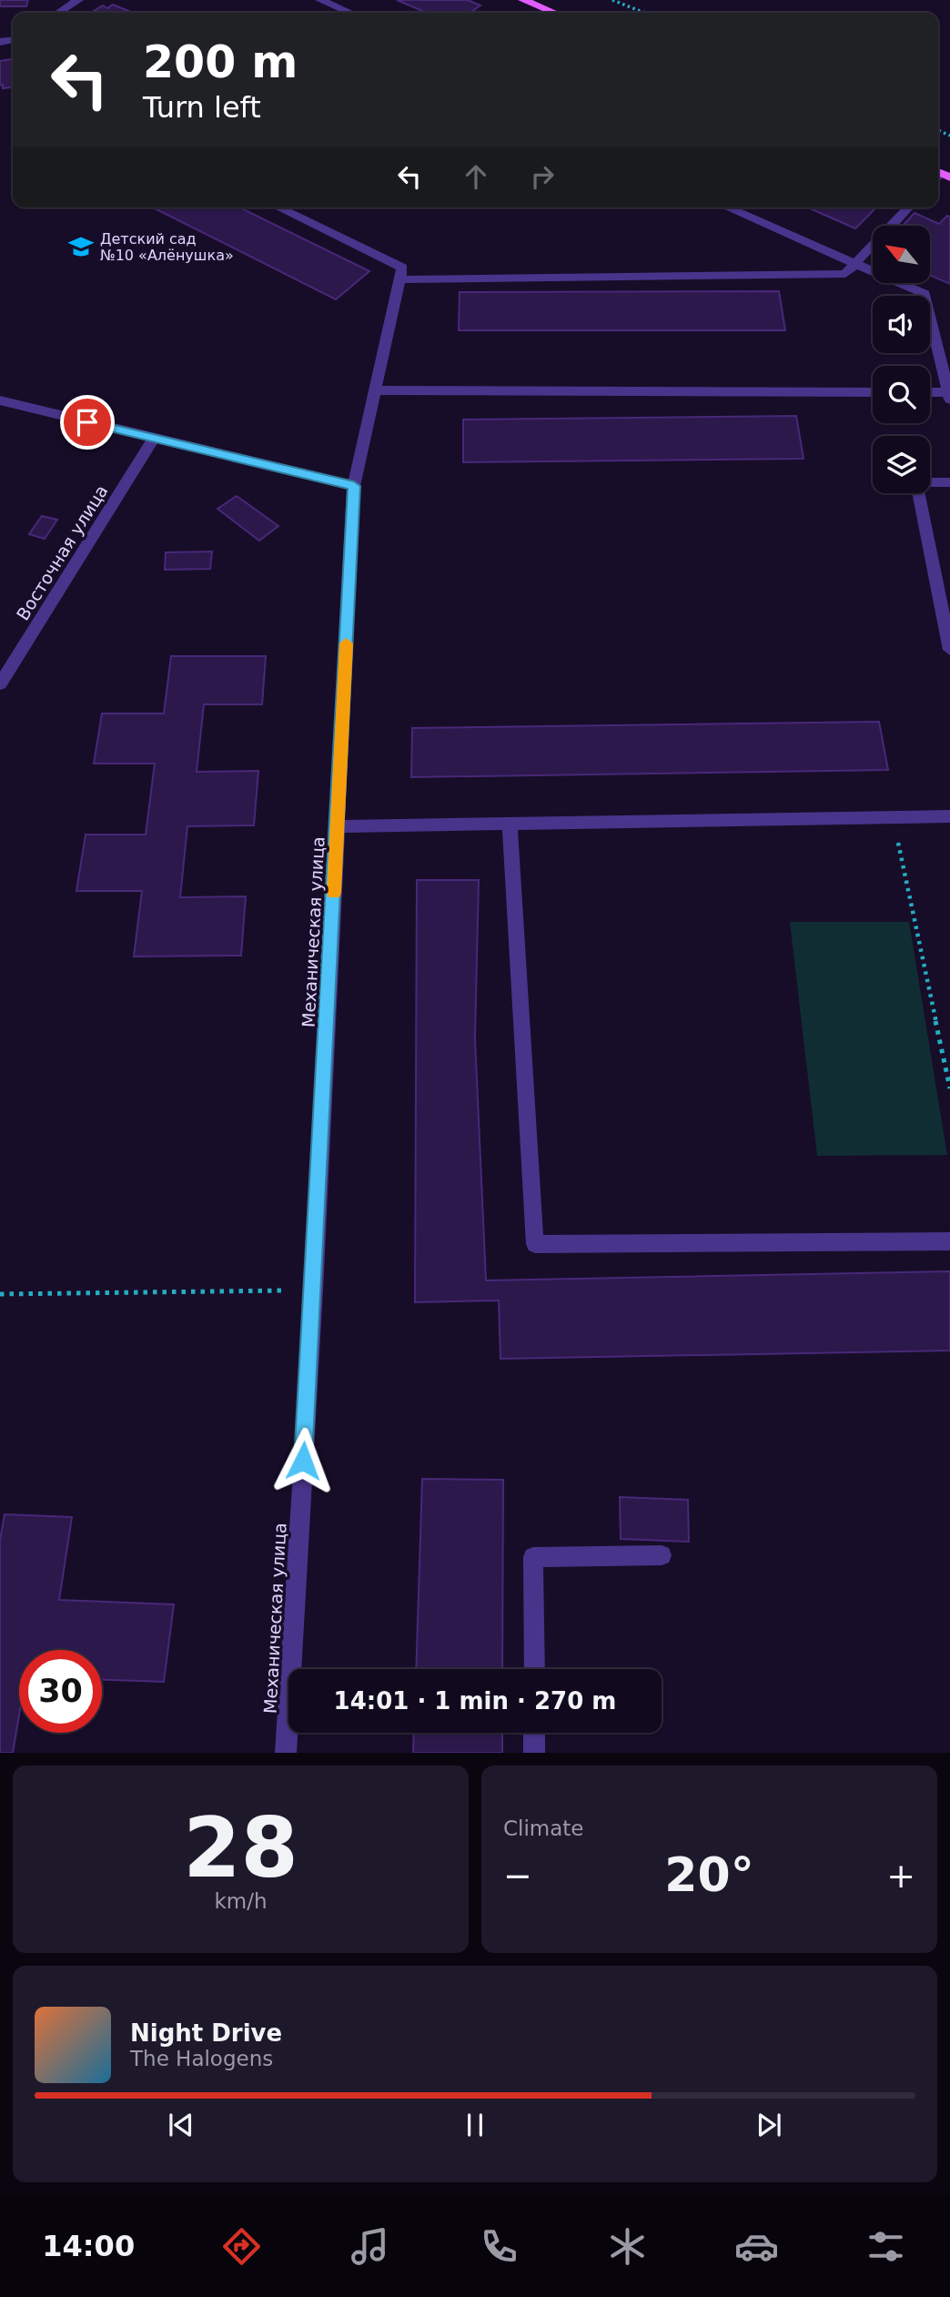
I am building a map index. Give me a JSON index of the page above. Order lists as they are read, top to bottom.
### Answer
{
  "streets": {
    "street": ["Восточная улица", "Механическая улица"]
  },
  "places": {
    "school or university": ["Детский сад №10 «Алёнушка»"]
  },
  "north": "top left",
  "page": {
    "turn": ["200 m", "Turn left"],
    "limit": "30",
    "trip": "14:01 · 1 min · 270 m",
    "tile": [
      ["28", "km/h"],
      "Climate"
    ],
    "heat": ["−", "20°", "+"],
    "song": ["Night Drive", "The Halogens"],
    "tabs": "14:00"
  }
}
